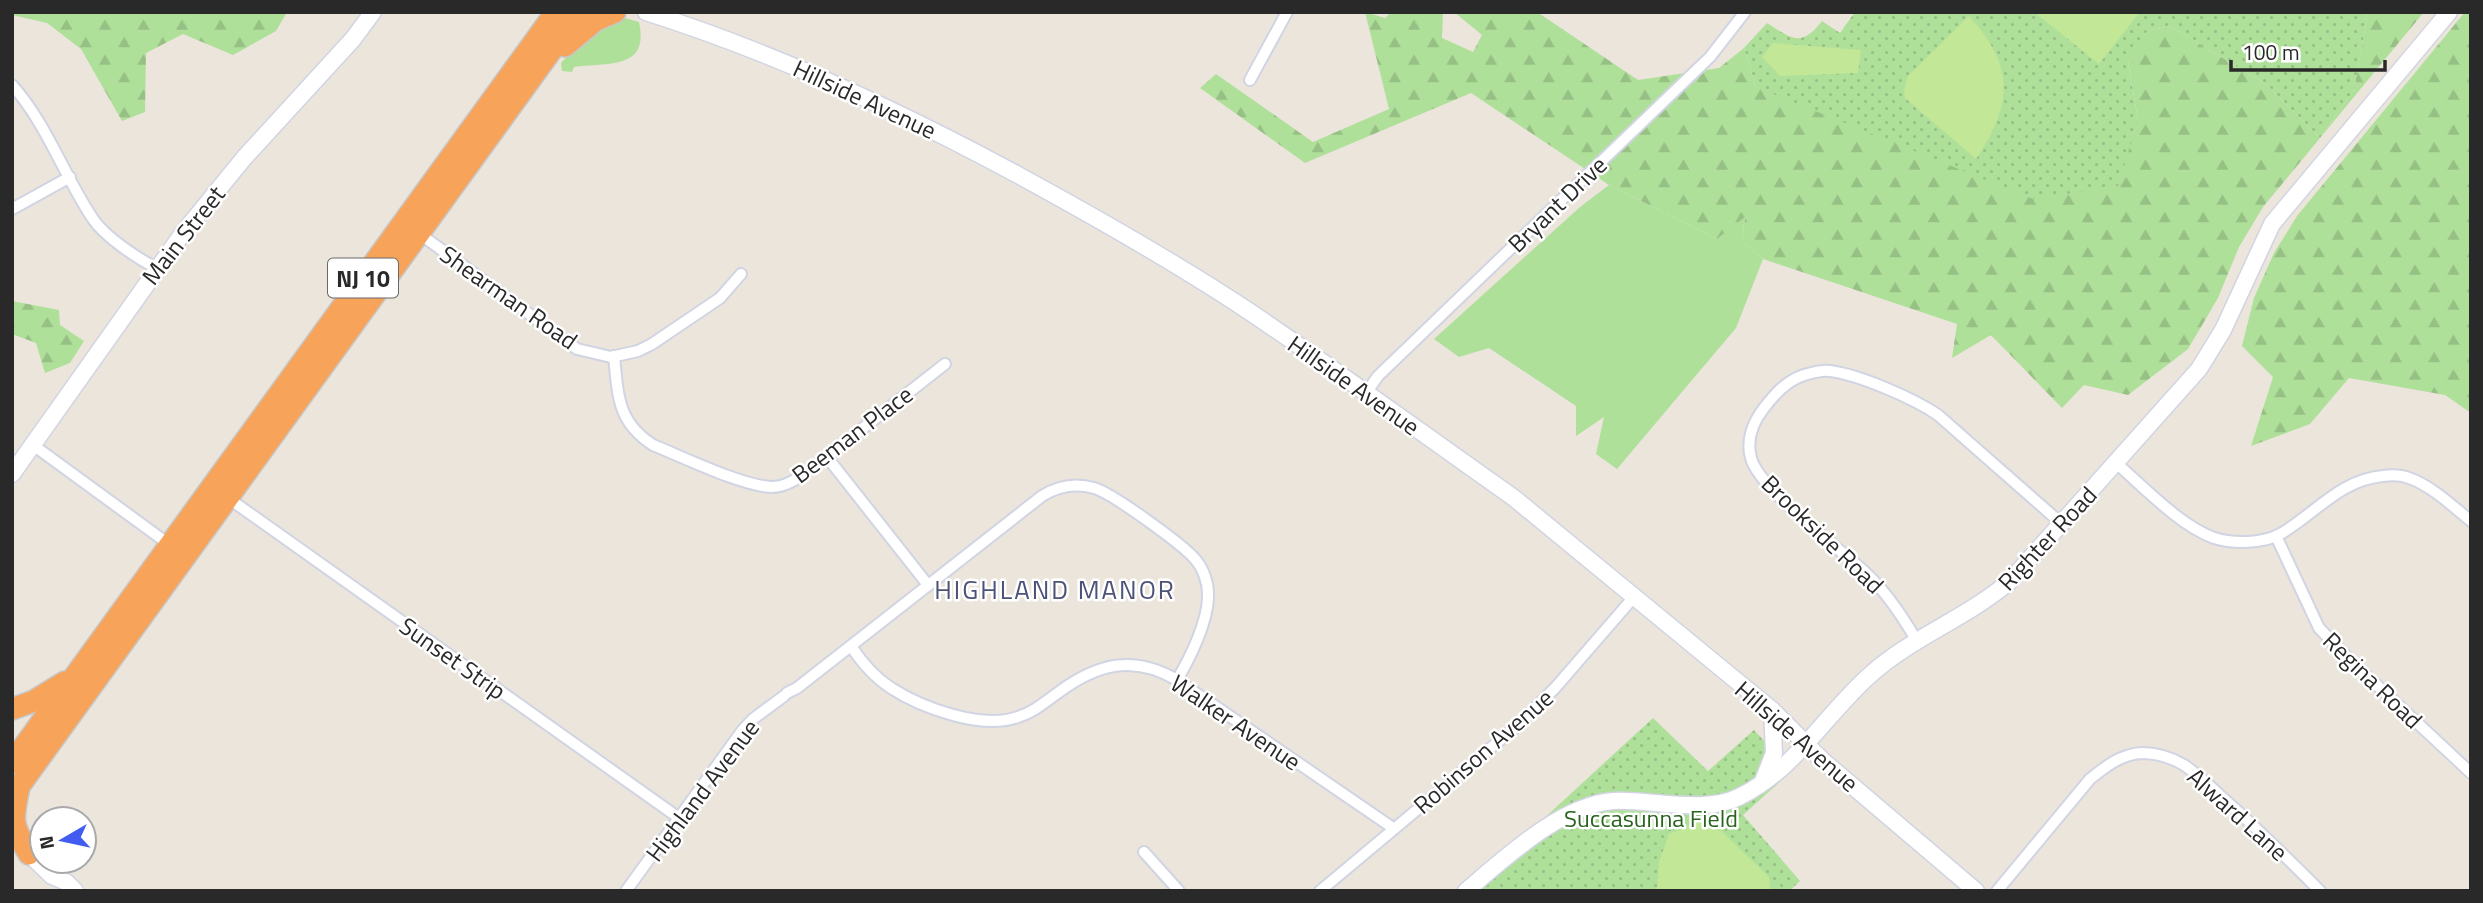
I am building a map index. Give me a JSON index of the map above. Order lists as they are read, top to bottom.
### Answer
{
  "streets": {
    "highway": ["NJ 10"],
    "street": [
      "Hillside Avenue",
      "Bryant Drive",
      "Main Street",
      "Shearman Road",
      "Beeman Place",
      "Brookside Road",
      "Righter Road",
      "Sunset Strip",
      "Regina Road",
      "Walker Avenue",
      "Robinson Avenue",
      "Highland Avenue",
      "Alward Lane"
    ]
  },
  "crossings": [
    ["Hillside Avenue", "Bryant Drive"],
    ["Hillside Avenue", "Righter Road"],
    ["Hillside Avenue", "Robinson Avenue"],
    ["NJ 10", "Shearman Road"],
    ["NJ 10", "Sunset Strip"],
    ["Shearman Road", "Beeman Place"],
    ["Brookside Road", "Righter Road"],
    ["Sunset Strip", "Highland Avenue"],
    ["Walker Avenue", "Robinson Avenue"],
    ["Walker Avenue", "Highland Avenue"]
  ],
  "districts": ["HIGHLAND MANOR"],
  "parks": ["Succasunna Field"],
  "scale_bar": "100 m",
  "north": "left"
}
